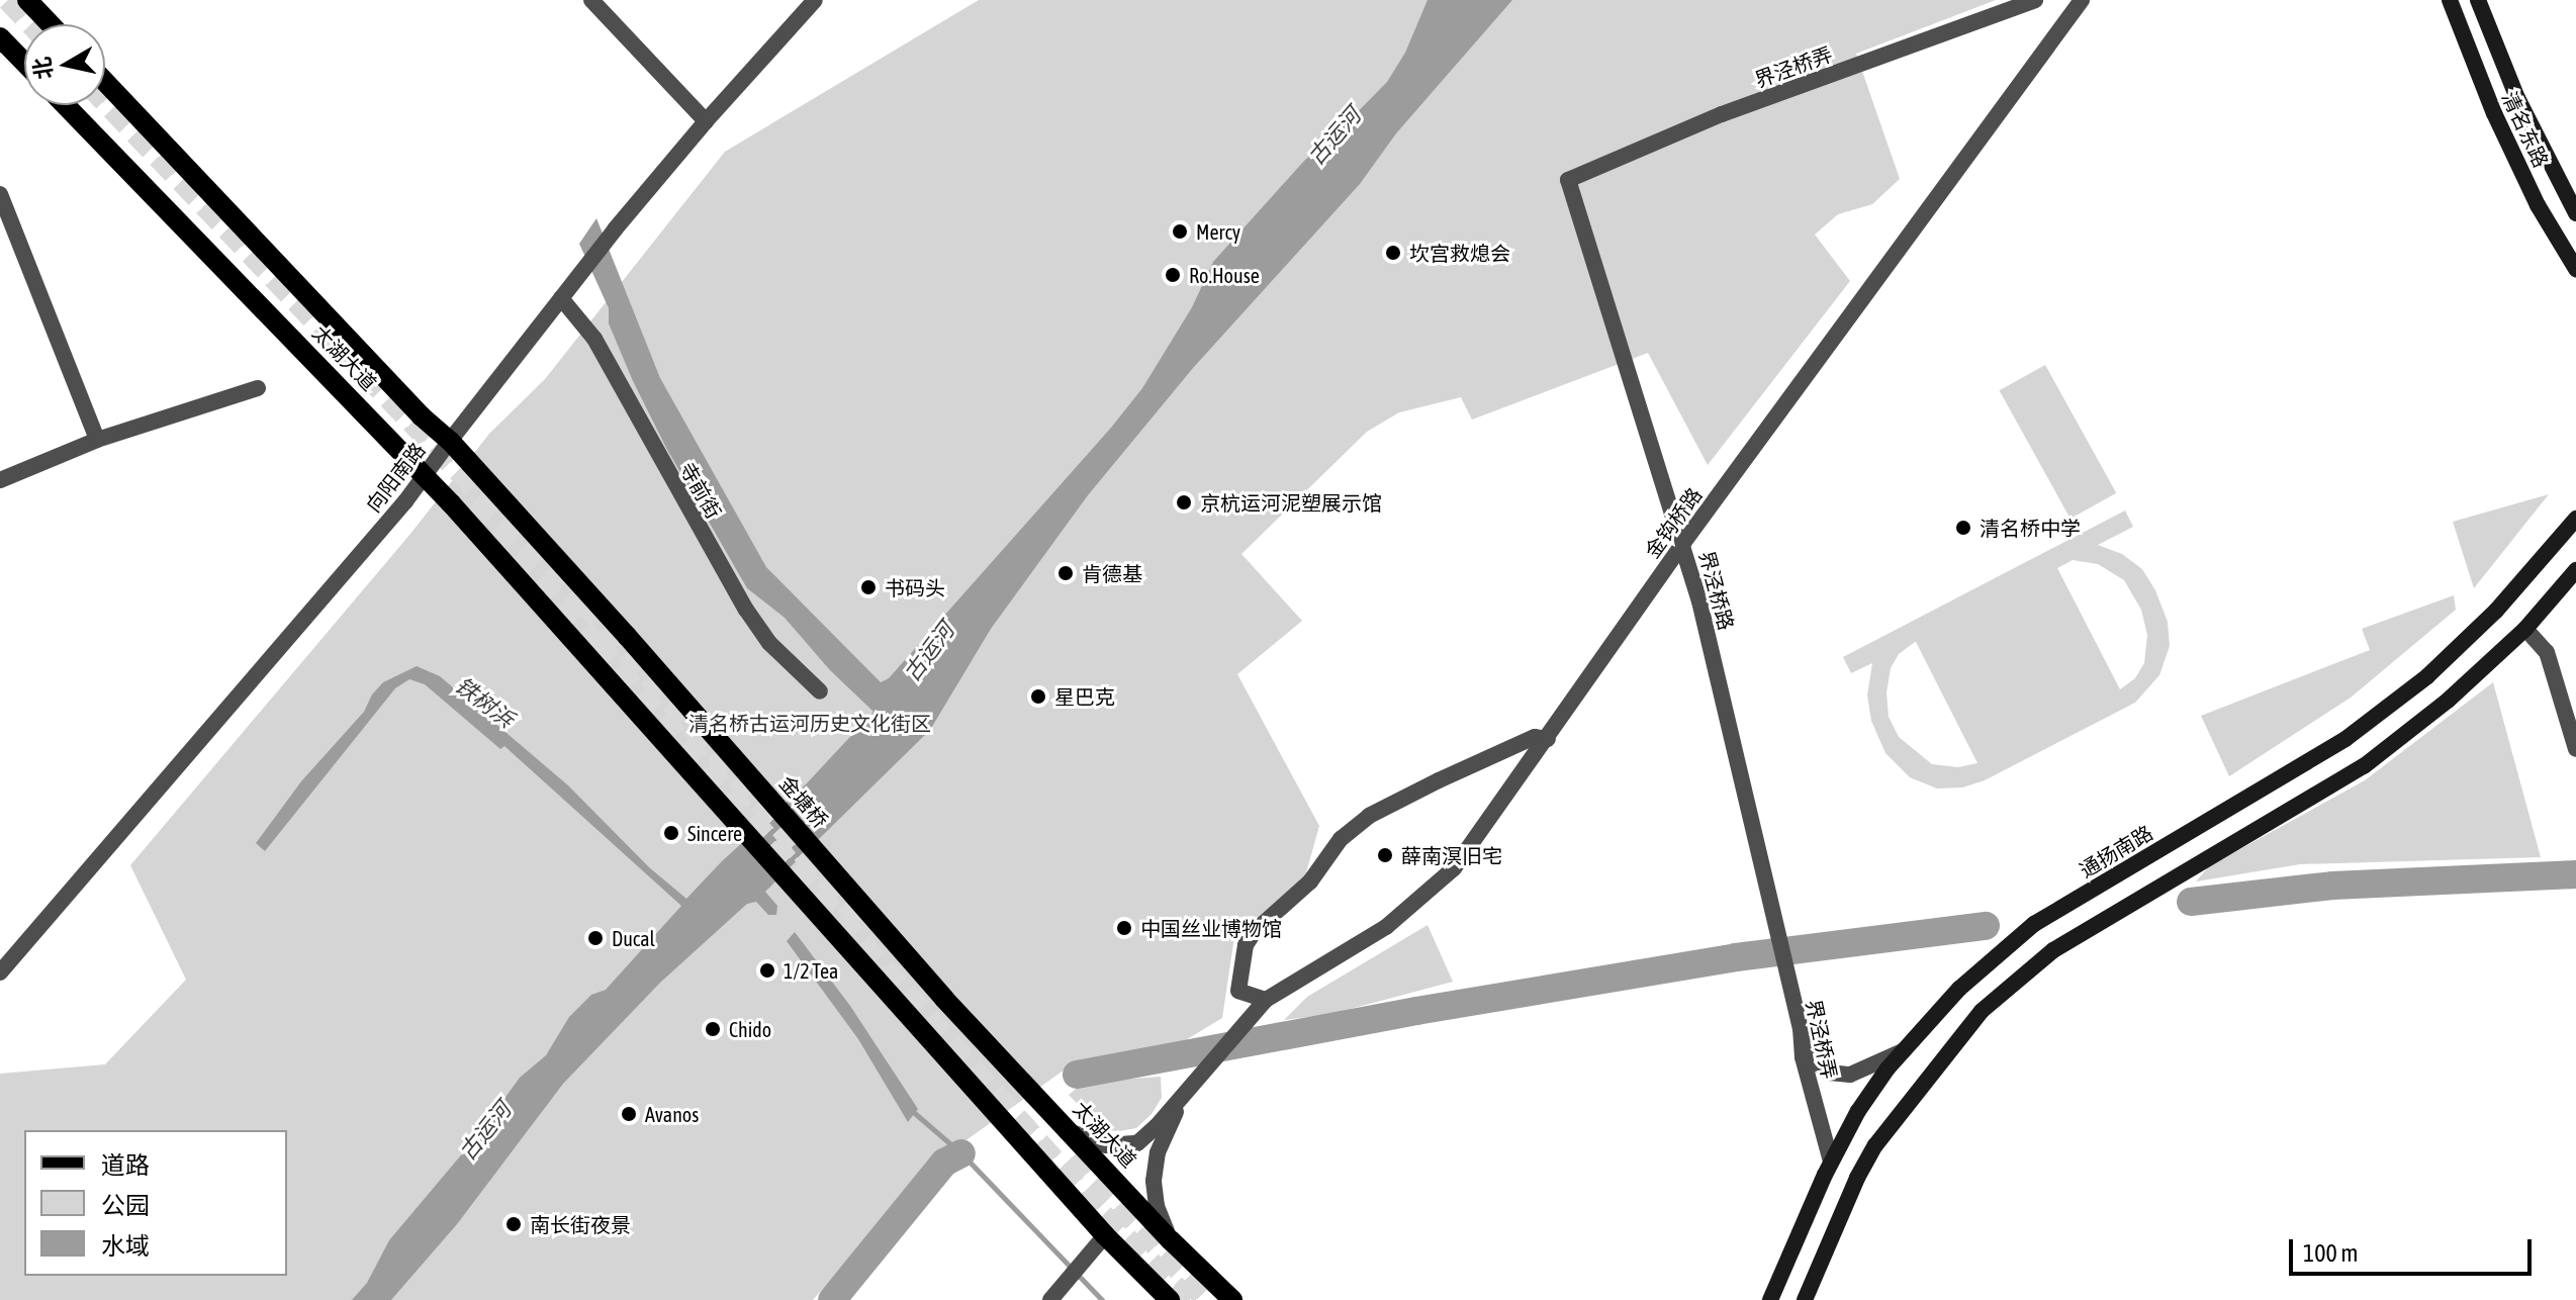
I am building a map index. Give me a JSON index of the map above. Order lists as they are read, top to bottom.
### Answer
{
  "streets": {
    "main road": [
      "清名东路",
      "太湖大道",
      "金塘桥",
      "通扬南路"
    ],
    "street": [
      "界泾桥弄",
      "向阳南路",
      "寺前街",
      "金钩桥路",
      "界泾桥路"
    ]
  },
  "crossings": [
    ["界泾桥弄", "界泾桥路"],
    ["界泾桥弄", "通扬南路"],
    ["太湖大道", "向阳南路"],
    ["太湖大道", "金塘桥"],
    ["向阳南路", "寺前街"],
    ["金钩桥路", "界泾桥路"]
  ],
  "water": ["古运河", "铁树浜"],
  "parks": ["清名桥古运河历史文化街区"],
  "places": [
    "Mercy",
    "坎宫救熄会",
    "Ro.House",
    "京杭运河泥塑展示馆",
    "清名桥中学",
    "肯德基",
    "书码头",
    "星巴克",
    "Sincere",
    "薛南溟旧宅",
    "中国丝业博物馆",
    "Ducal",
    "1/2 Tea",
    "Chido",
    "Avanos",
    "南长街夜景"
  ],
  "legend": ["道路", "公园", "水域"],
  "scale_bar": "100 m",
  "north": "left"
}
